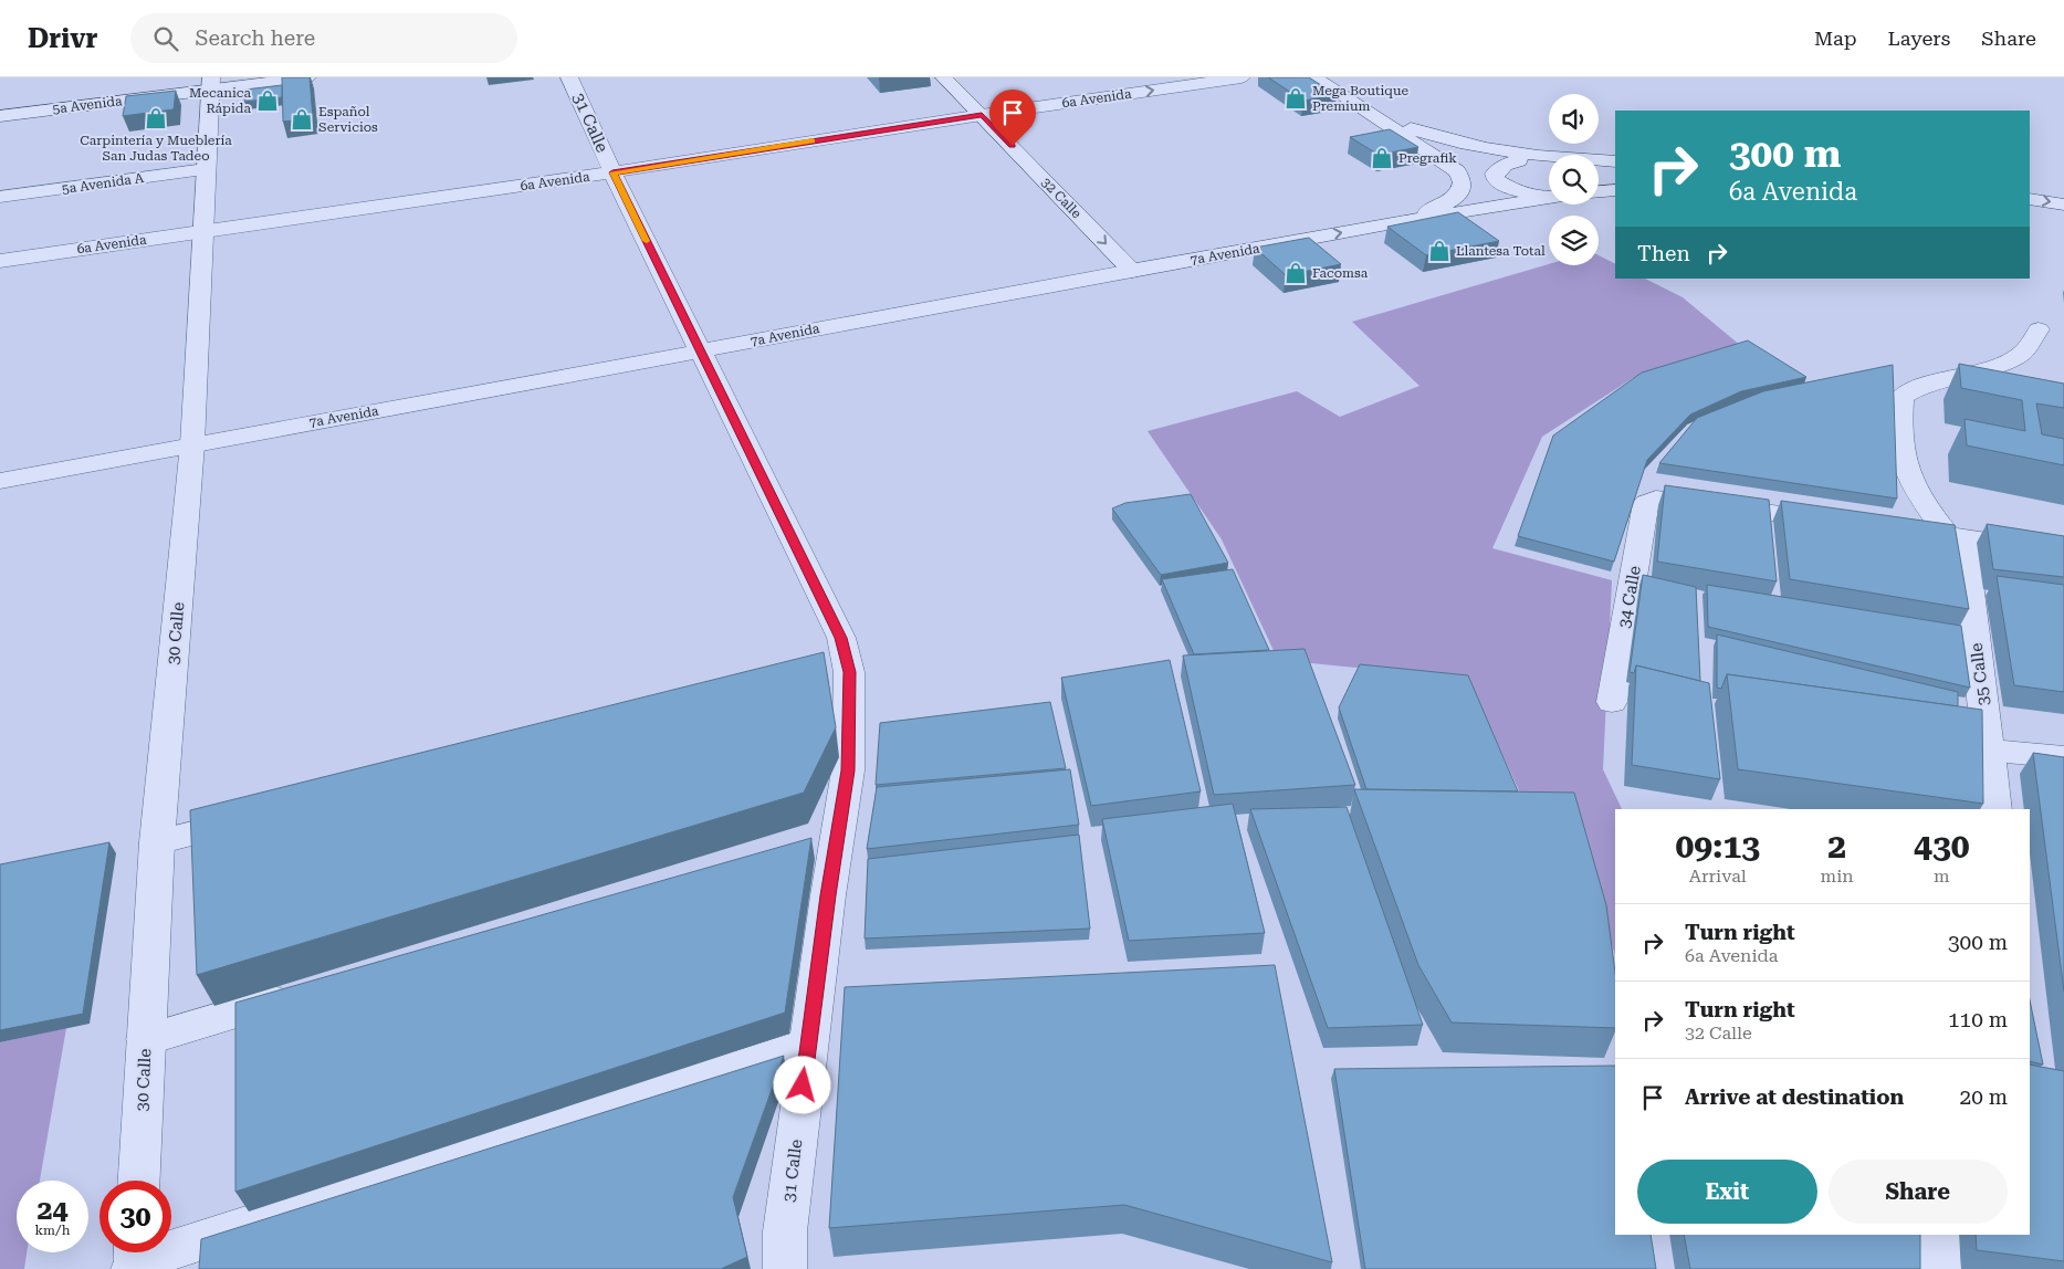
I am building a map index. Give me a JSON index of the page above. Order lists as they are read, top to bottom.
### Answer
{
  "streets": {
    "street": [
      "6a Avenida",
      "5a Avenida",
      "31 Calle",
      "5a Avenida A",
      "32 Calle",
      "7a Avenida",
      "34 Calle",
      "30 Calle",
      "35 Calle"
    ]
  },
  "crossings": [
    ["6a Avenida", "31 Calle"],
    ["6a Avenida", "32 Calle"],
    ["6a Avenida", "30 Calle"],
    ["5a Avenida", "30 Calle"],
    ["31 Calle", "7a Avenida"],
    ["5a Avenida A", "30 Calle"],
    ["32 Calle", "7a Avenida"],
    ["7a Avenida", "30 Calle"]
  ],
  "one_way": ["32 Calle"],
  "places": {
    "shop": [
      "Mega Boutique Premium",
      "Mecanica Rápida",
      "Carpintería y Mueblería San Judas Tadeo",
      "Español Servicios",
      "Pregrafik",
      "Llantesa Total",
      "Facomsa"
    ]
  },
  "page": {
    "header": "Drivr",
    "search": "Search here",
    "nav": ["Map", "Layers", "Share"],
    "turn": ["300 m", "6a Avenida"],
    "then": "Then",
    "eta": [
      "09:13",
      "Arrival",
      "2",
      "min",
      "430",
      "m"
    ],
    "list": [
      {
        "name": "Turn right",
        "note": "6a Avenida",
        "value": "300 m"
      },
      {
        "name": "Turn right",
        "note": "32 Calle",
        "value": "110 m"
      },
      {
        "name": "Arrive at destination",
        "value": "20 m"
      }
    ],
    "buttons": ["Exit", "Share"],
    "speed": "24 km/h",
    "limit": "30"
  }
}
